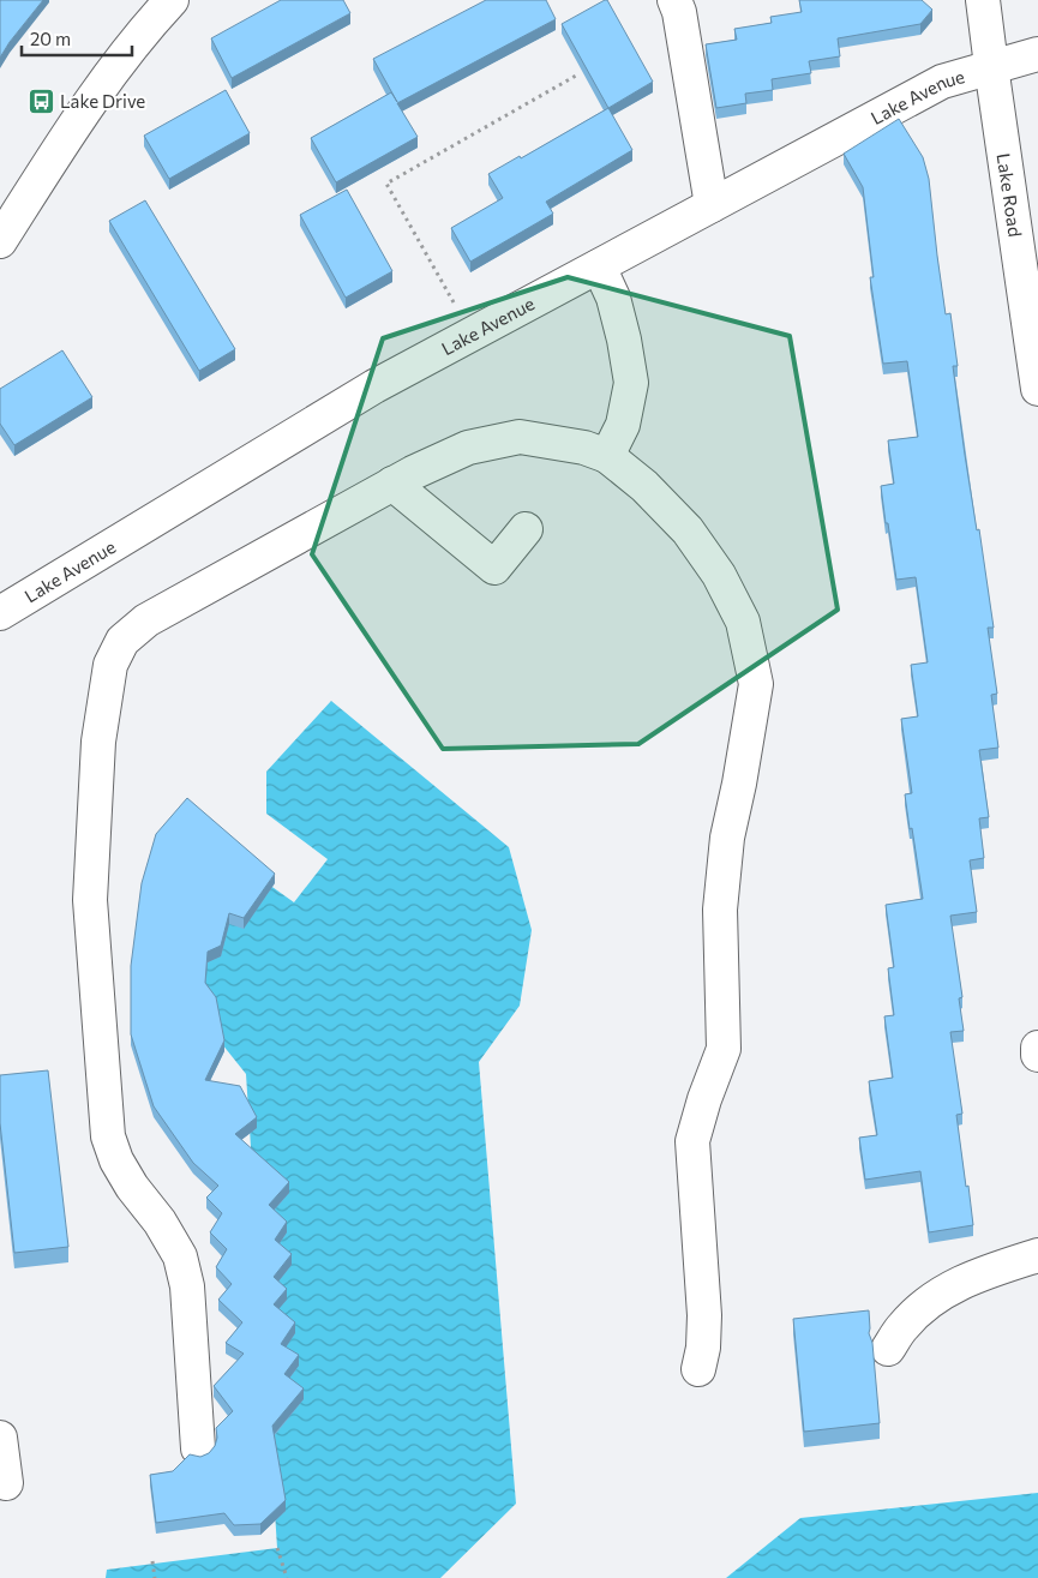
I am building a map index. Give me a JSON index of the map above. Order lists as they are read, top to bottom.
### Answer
{
  "streets": {
    "street": ["Lake Avenue", "Lake Road"]
  },
  "crossings": [
    ["Lake Avenue", "Lake Road"]
  ],
  "places": {
    "bus stop": ["Lake Drive"]
  },
  "scale_bar": "20 m"
}
